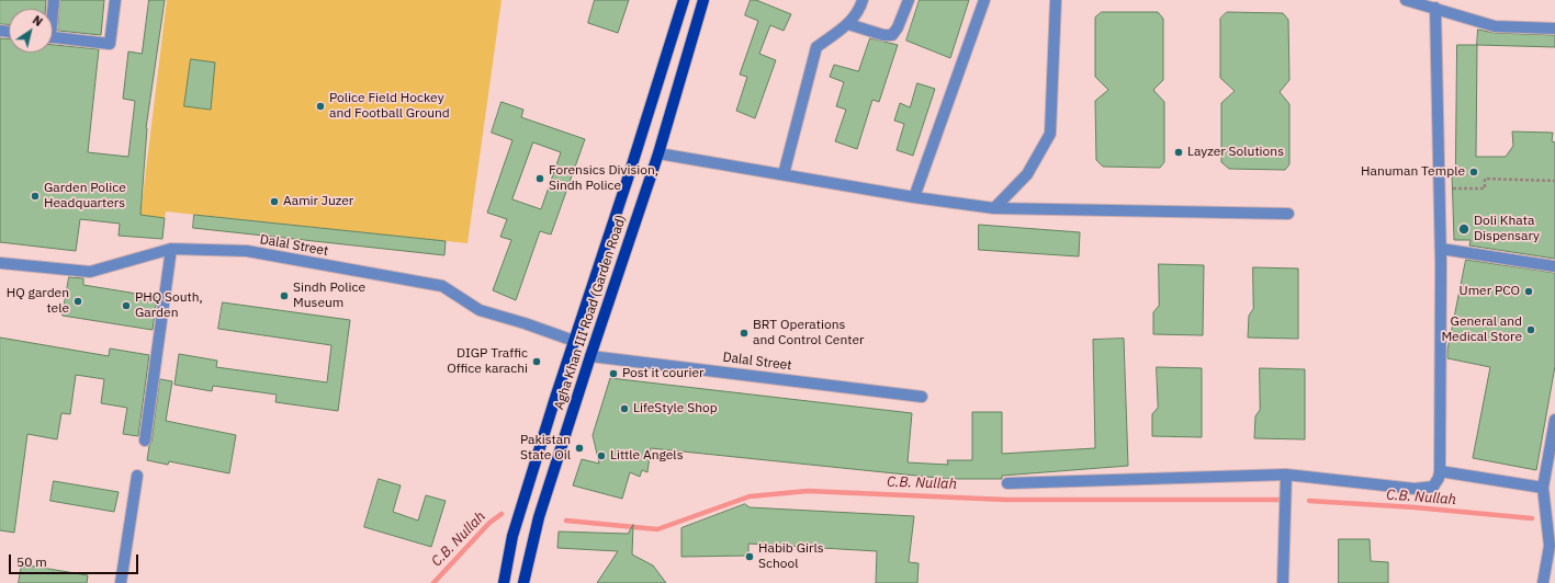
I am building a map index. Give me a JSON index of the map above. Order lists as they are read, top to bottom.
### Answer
{
  "streets": {
    "main road": ["Agha Khan III Road (Garden Road)"],
    "street": ["Dalal Street"]
  },
  "crossings": [
    ["Dalal Street", "Agha Khan III Road (Garden Road)"]
  ],
  "water": ["C.B. Nullah"],
  "places": [
    "Police Field Hockey and Football Ground",
    "Layzer Solutions",
    "Hanuman Temple",
    "Forensics Division, Sindh Police",
    "Garden Police Headquarters",
    "Aamir Juzer",
    "Doli Khata Dispensary",
    "Umer PCO",
    "Sindh Police Museum",
    "HQ garden tele",
    "PHQ South, Garden",
    "General and Medical Store",
    "BRT Operations and Control Center",
    "DIGP Traffic Office karachi",
    "Post it courier",
    "LifeStyle Shop",
    "Pakistan State Oil",
    "Little Angels",
    "Habib Girls School"
  ],
  "scale_bar": "50 m",
  "north": "top right"
}
